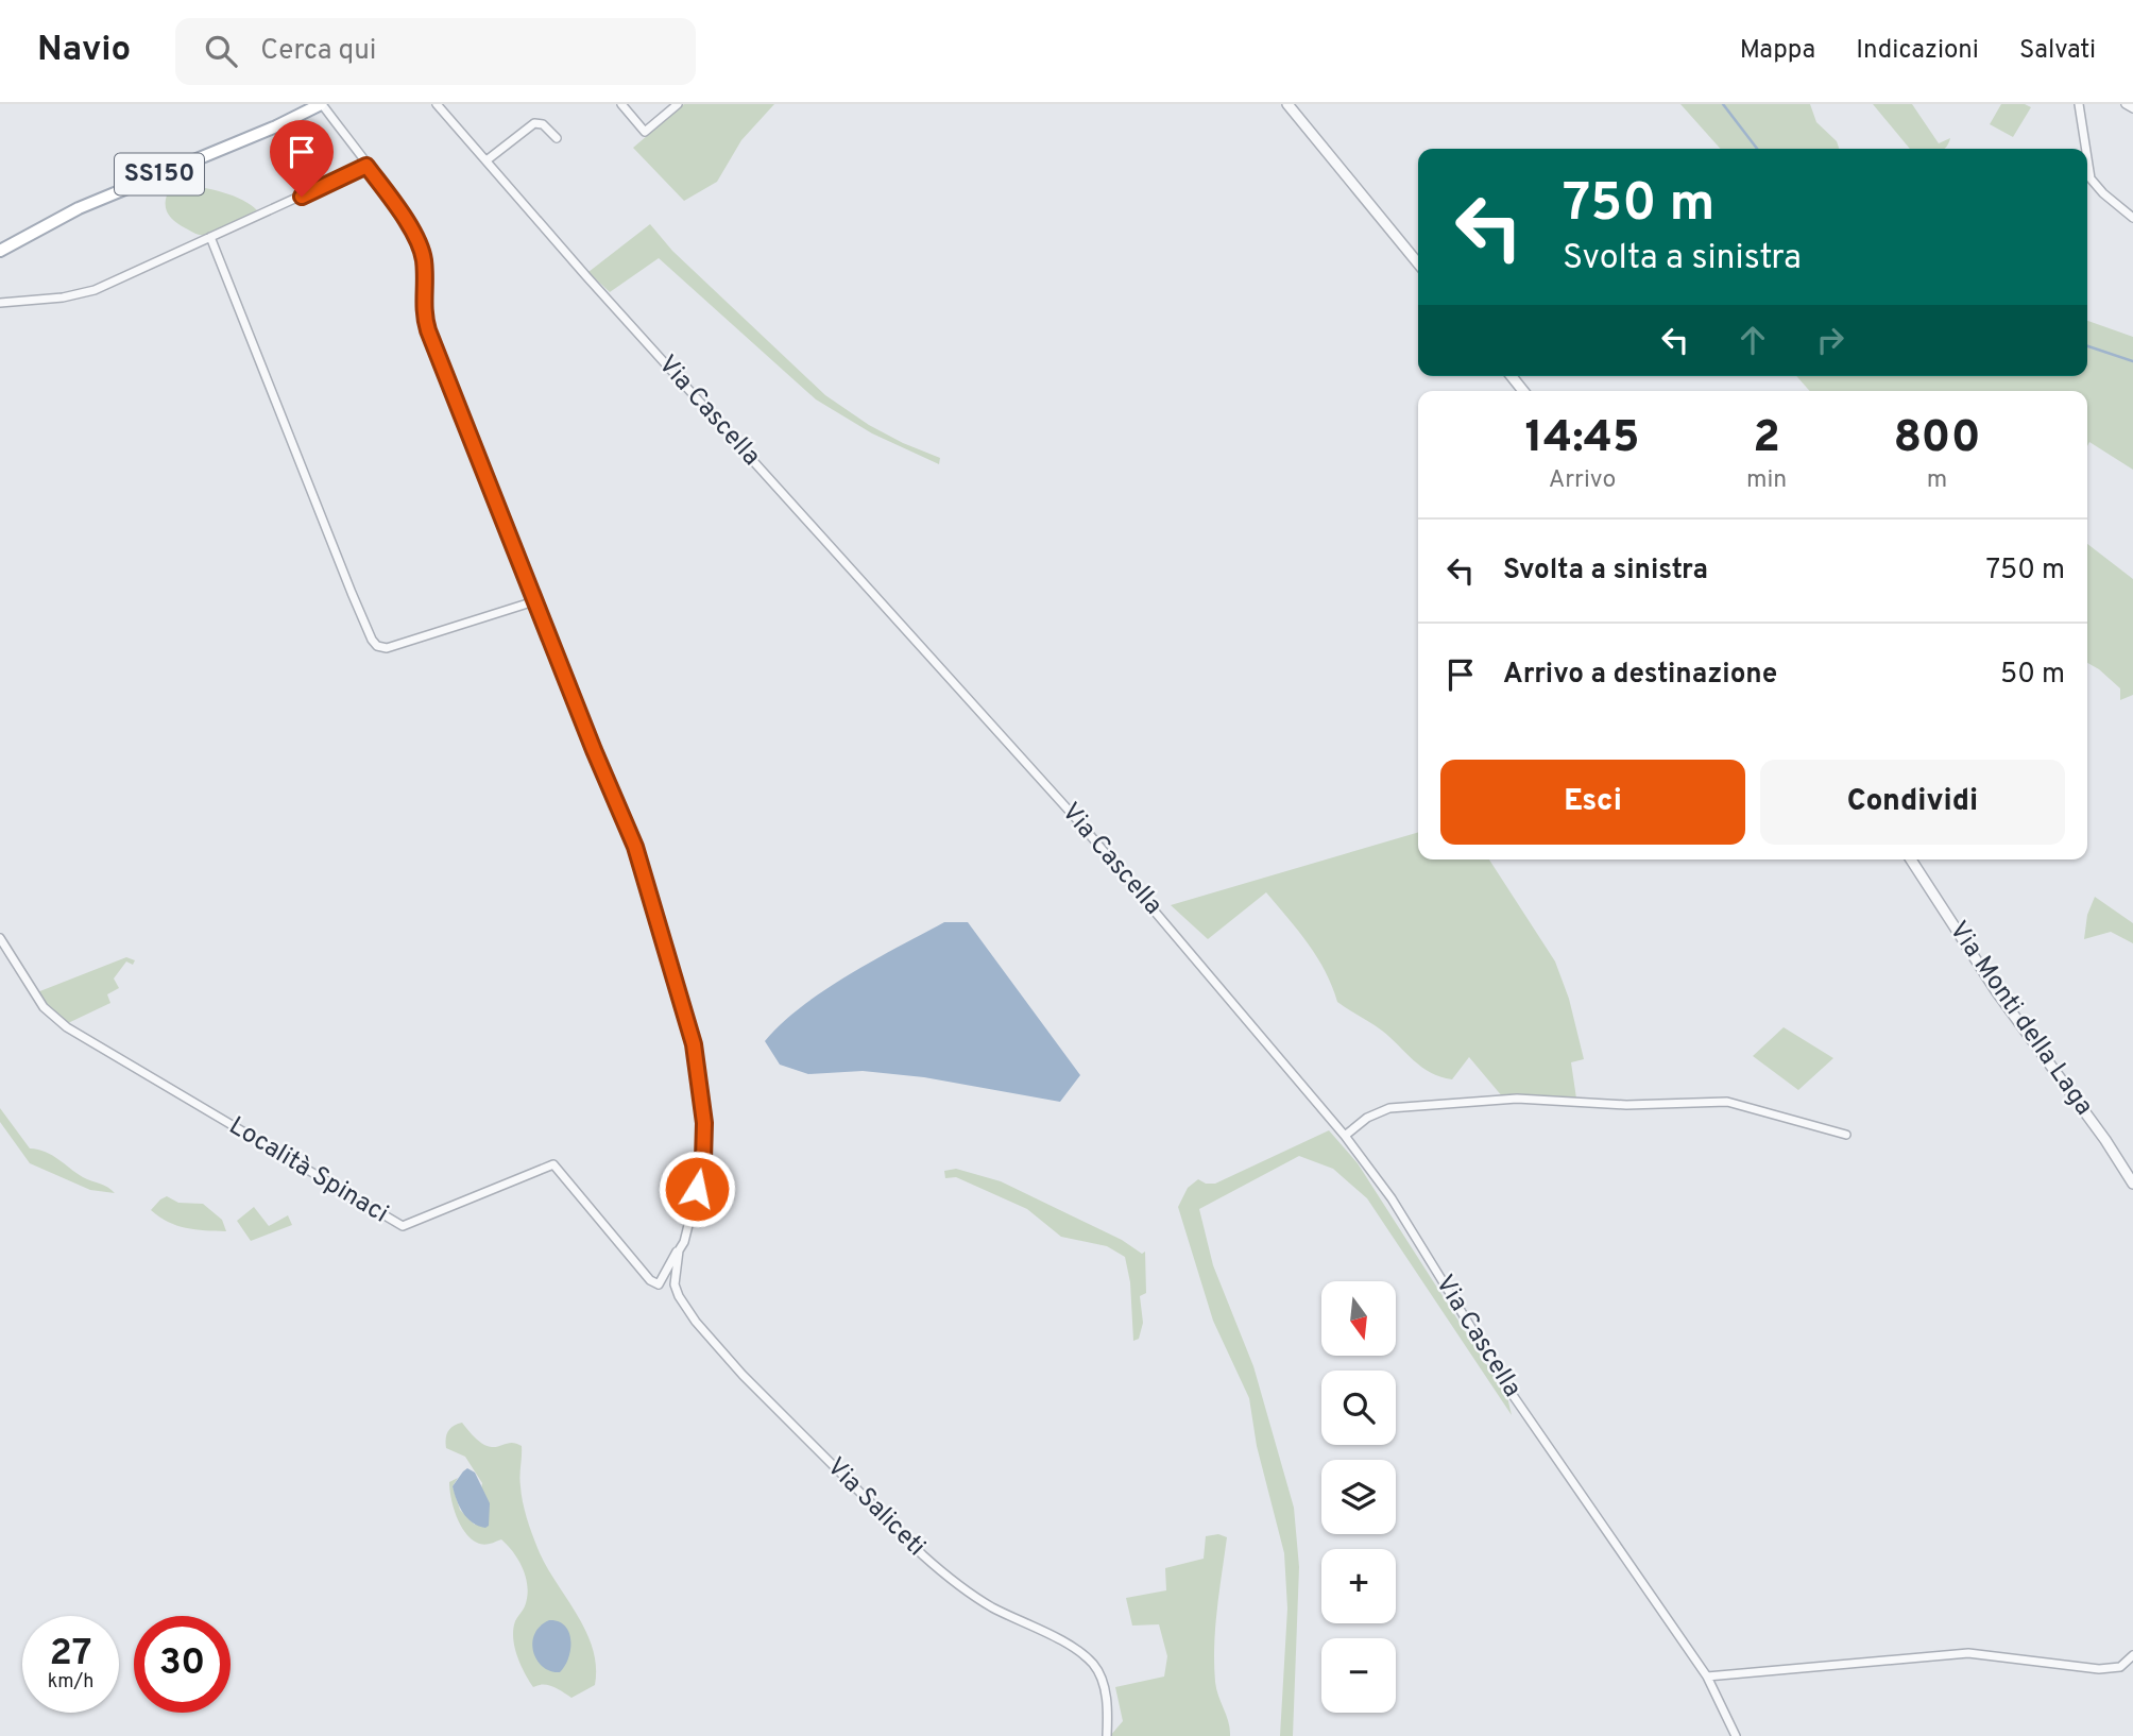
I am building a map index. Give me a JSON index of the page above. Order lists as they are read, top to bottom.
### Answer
{
  "streets": {
    "main road": ["SS150"],
    "street": [
      "Via Cascella",
      "Via Monti della Laga",
      "Località Spinaci",
      "Via Saliceti"
    ]
  },
  "crossings": [
    ["Località Spinaci", "Via Saliceti"]
  ],
  "north": "bottom",
  "page": {
    "header": "Navio",
    "search": "Cerca qui",
    "nav": ["Mappa", "Indicazioni", "Salvati"],
    "turn": ["750 m", "Svolta a sinistra"],
    "eta": [
      "14:45",
      "Arrivo",
      "2",
      "min",
      "800",
      "m"
    ],
    "list": [
      {
        "name": "Svolta a sinistra",
        "value": "750 m"
      },
      {
        "name": "Arrivo a destinazione",
        "value": "50 m"
      }
    ],
    "buttons": ["Esci", "Condividi"],
    "map_buttons": ["+", "−"],
    "speed": "27 km/h",
    "limit": "30"
  }
}
